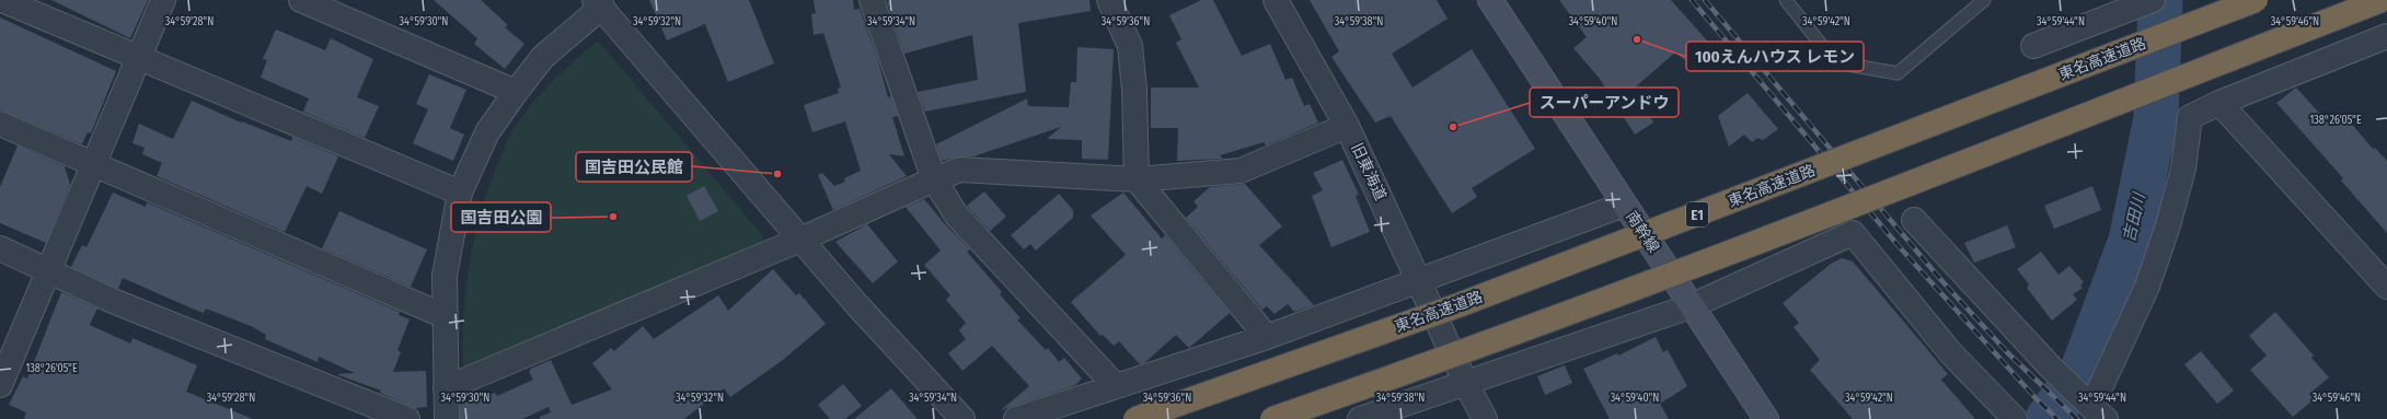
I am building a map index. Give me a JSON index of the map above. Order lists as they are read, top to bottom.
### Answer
{
  "streets": {
    "highway": ["東名高速道路", "E1"],
    "main road": ["南幹線"],
    "street": ["旧東海道"]
  },
  "water": ["吉田川"],
  "places": [
    "100えんハウス レモン",
    "スーパーアンドウ",
    "国吉田公民館",
    "国吉田公園"
  ],
  "coordinates": [
    "34°59'28\"N",
    "34°59'30\"N",
    "34°59'32\"N",
    "34°59'34\"N",
    "34°59'36\"N",
    "34°59'38\"N",
    "34°59'40\"N",
    "34°59'42\"N",
    "34°59'44\"N",
    "34°59'46\"N",
    "138°26'05\"E"
  ]
}
